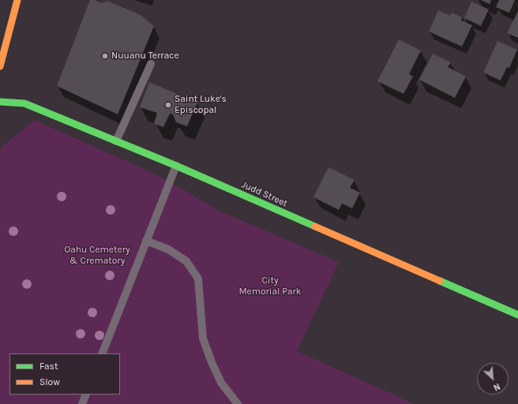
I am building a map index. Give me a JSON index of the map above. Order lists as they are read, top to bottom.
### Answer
{
  "streets": {
    "street": ["Judd Street"]
  },
  "parks": ["Oahu Cemetery & Crematory", "City Memorial Park"],
  "places": ["Nuuanu Terrace", "Saint Luke's Episcopal"],
  "legend": ["Fast", "Slow"],
  "north": "bottom right"
}
